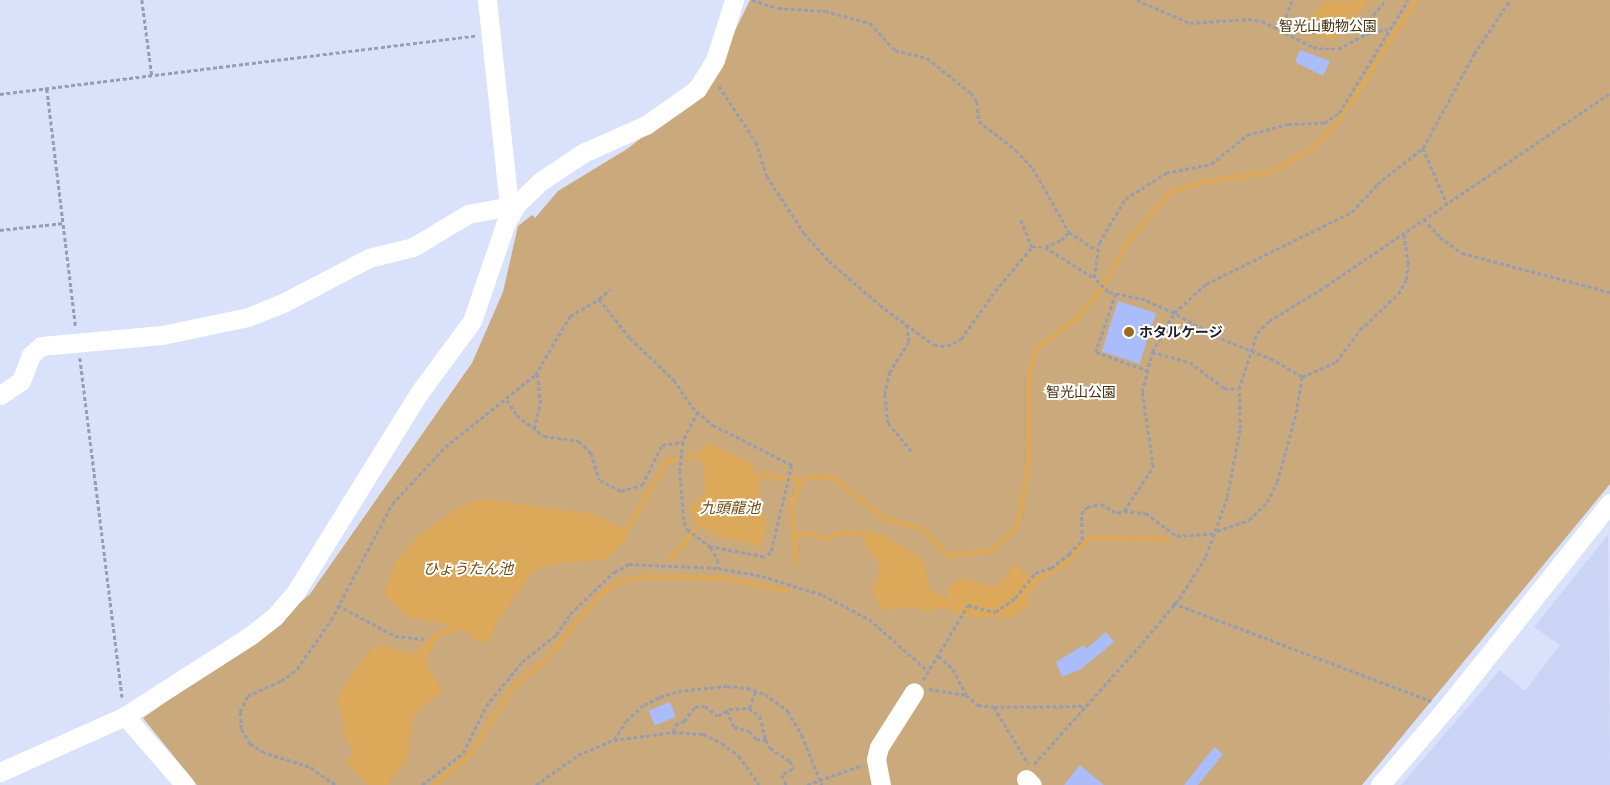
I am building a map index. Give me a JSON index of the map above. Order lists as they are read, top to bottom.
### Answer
{
  "water": ["九頭龍池", "ひょうたん池"],
  "parks": ["智光山動物公園", "智光山公園"],
  "places": ["ホタルケージ"]
}
